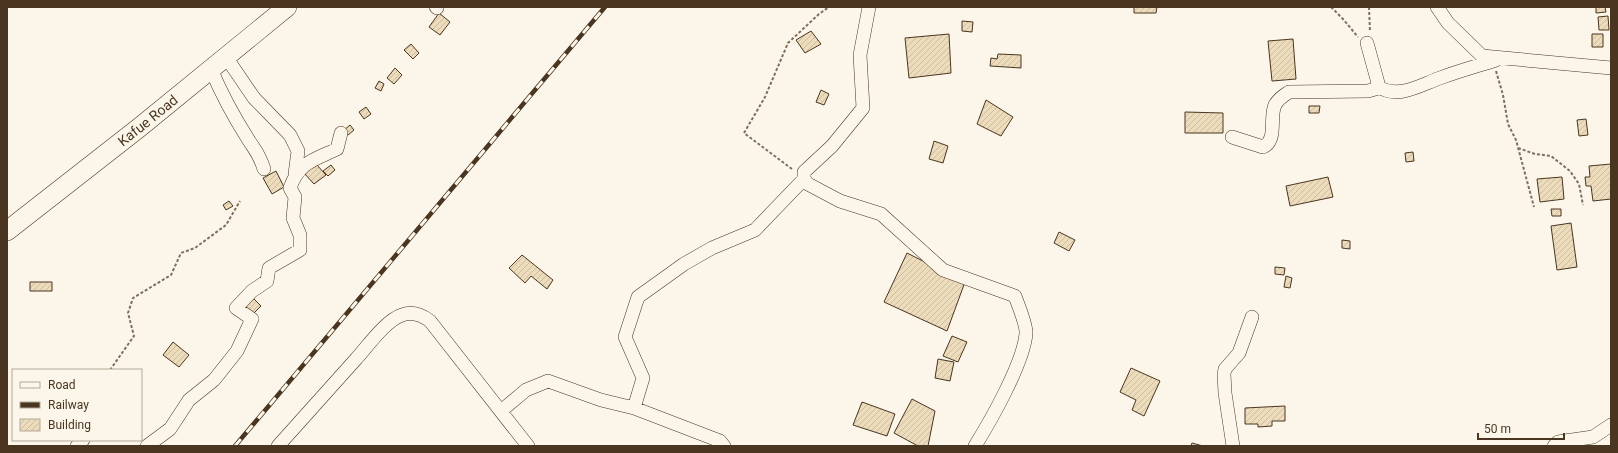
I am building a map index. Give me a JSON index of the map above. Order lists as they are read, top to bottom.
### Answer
{
  "streets": {
    "highway": ["Kafue Road"]
  },
  "legend": ["Road", "Railway", "Building"],
  "scale_bar": "50 m"
}
